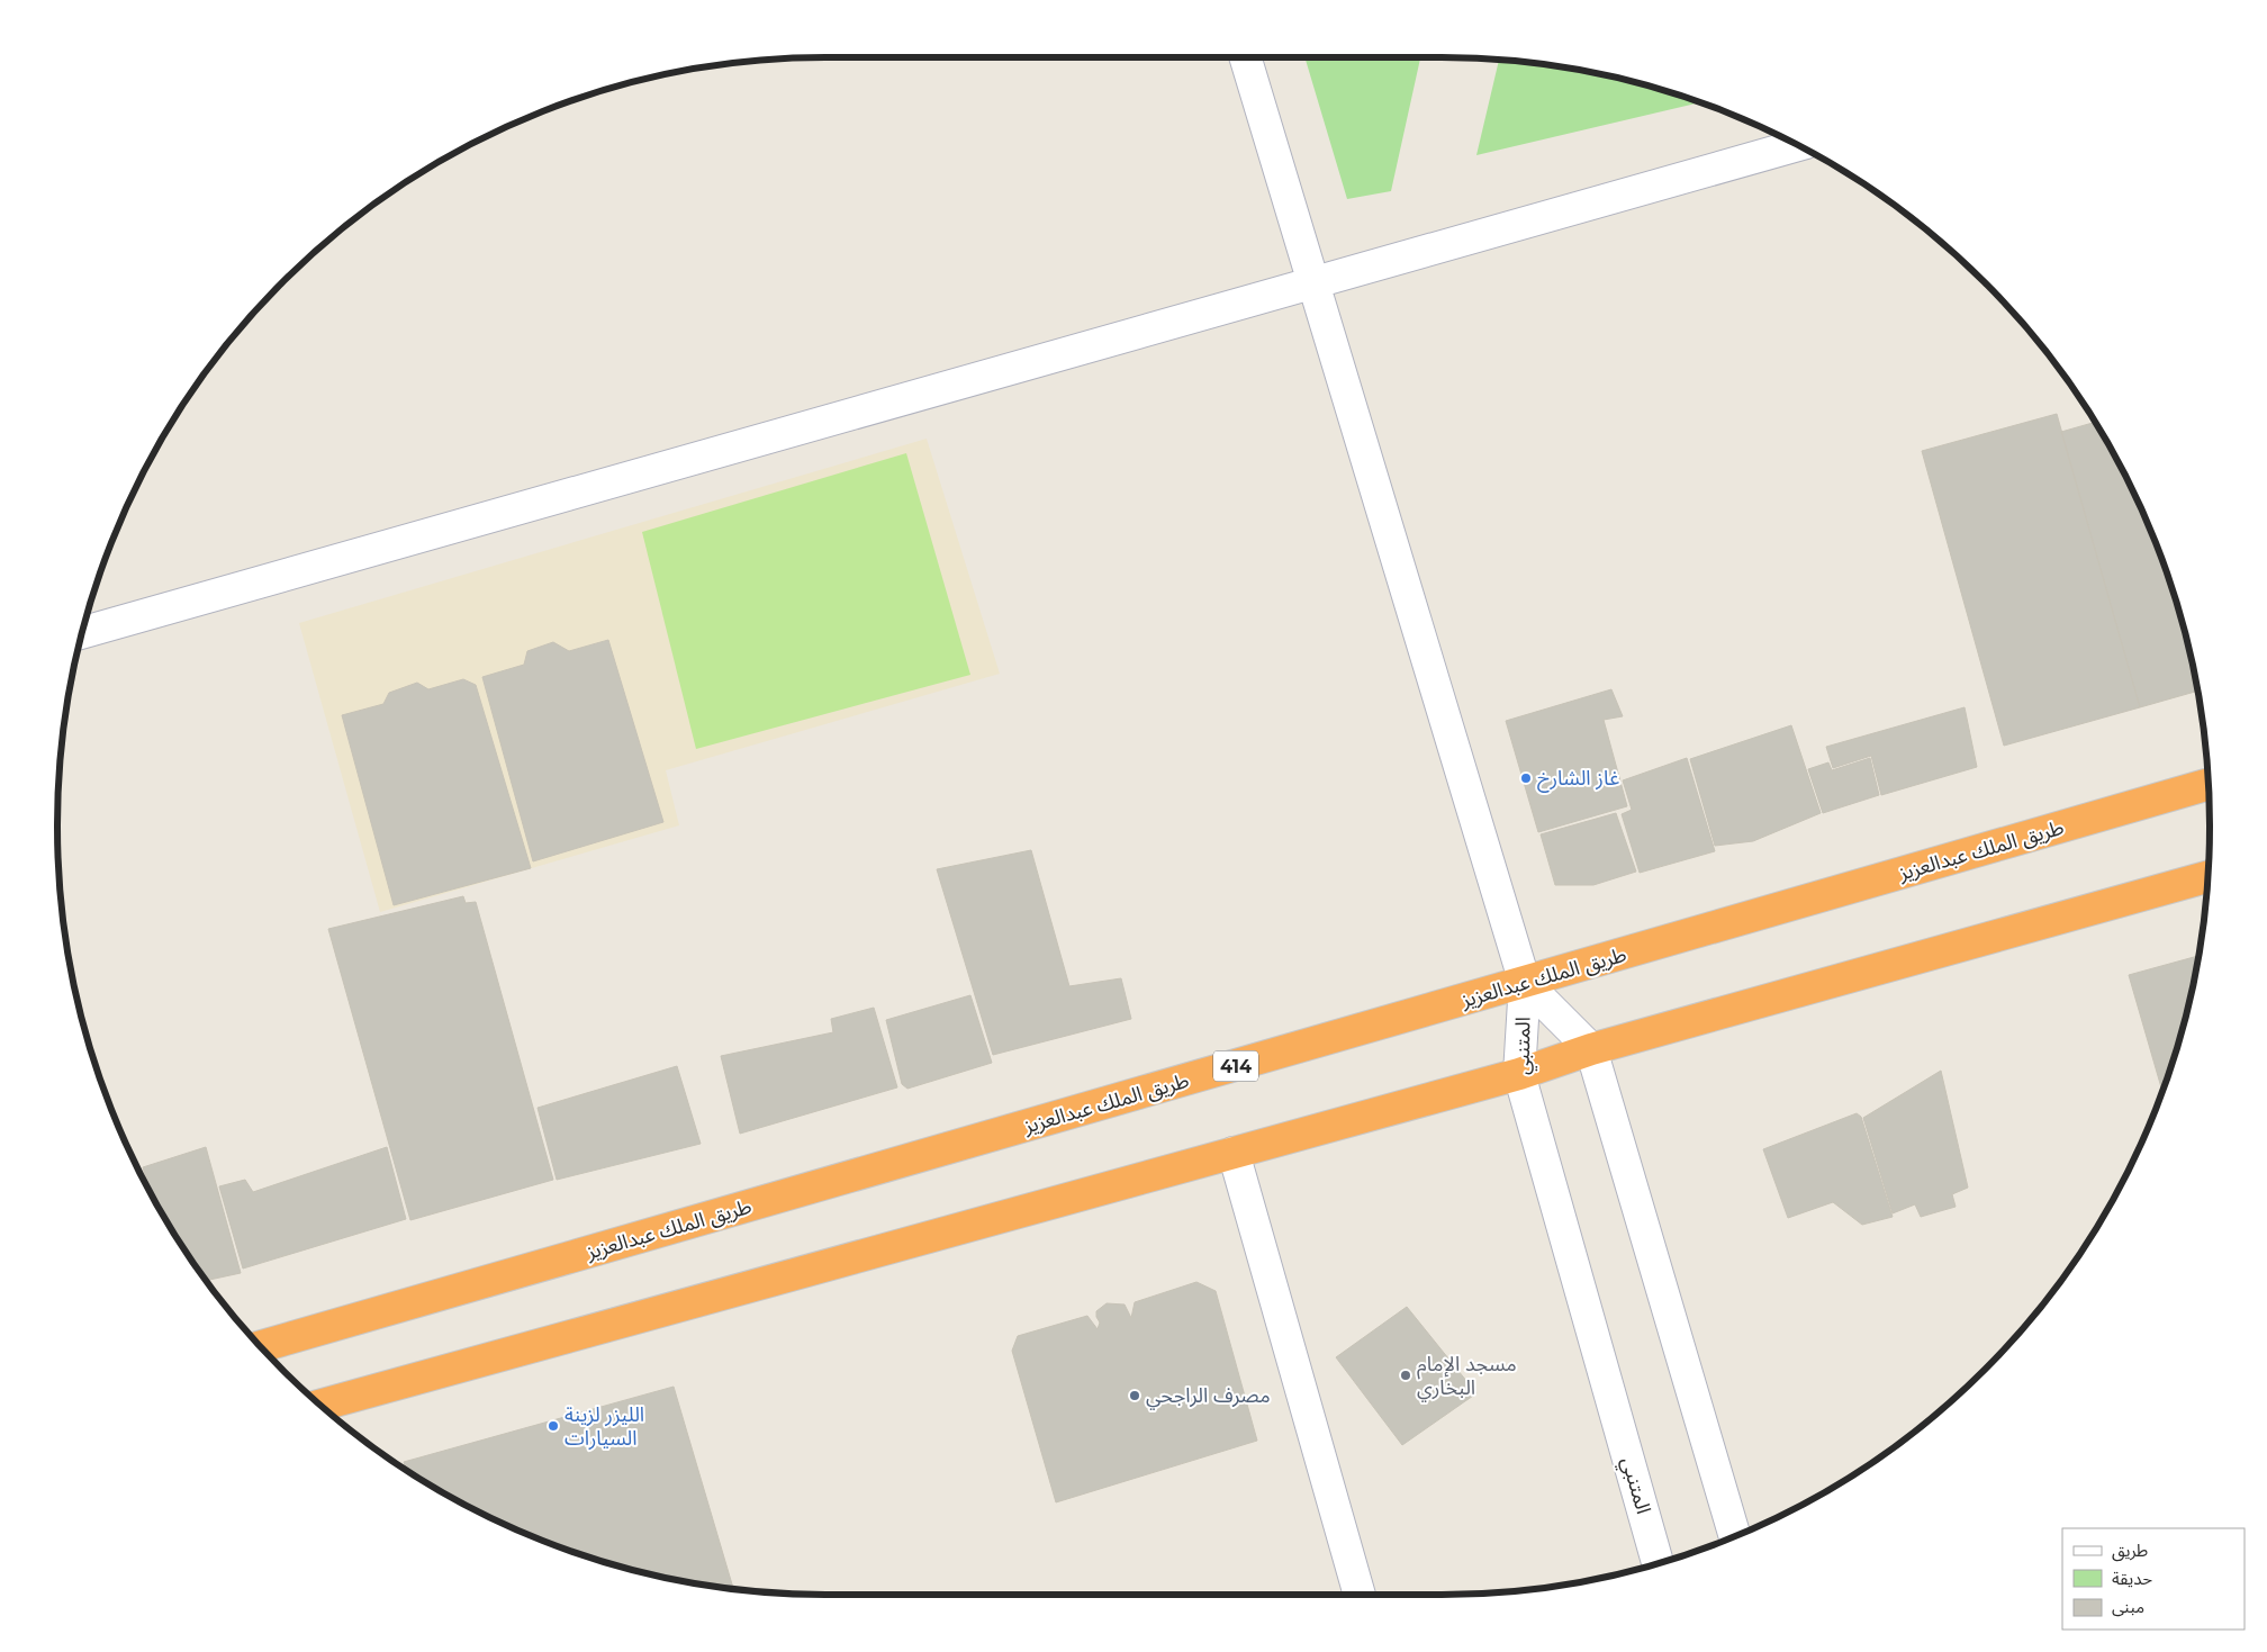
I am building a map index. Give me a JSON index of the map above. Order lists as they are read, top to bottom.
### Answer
{
  "streets": {
    "highway": ["طريق الملك عبدالعزيز", "414"],
    "street": ["المتنبي"]
  },
  "crossings": [
    ["طريق الملك عبدالعزيز", "المتنبي"]
  ],
  "places": [
    "غاز الشارخ",
    "مسجد الإمام البخاري",
    "مصرف الراجحي",
    "الليزر لزينة السيارات"
  ],
  "legend": ["طريق", "حديقة", "مبنى"]
}
